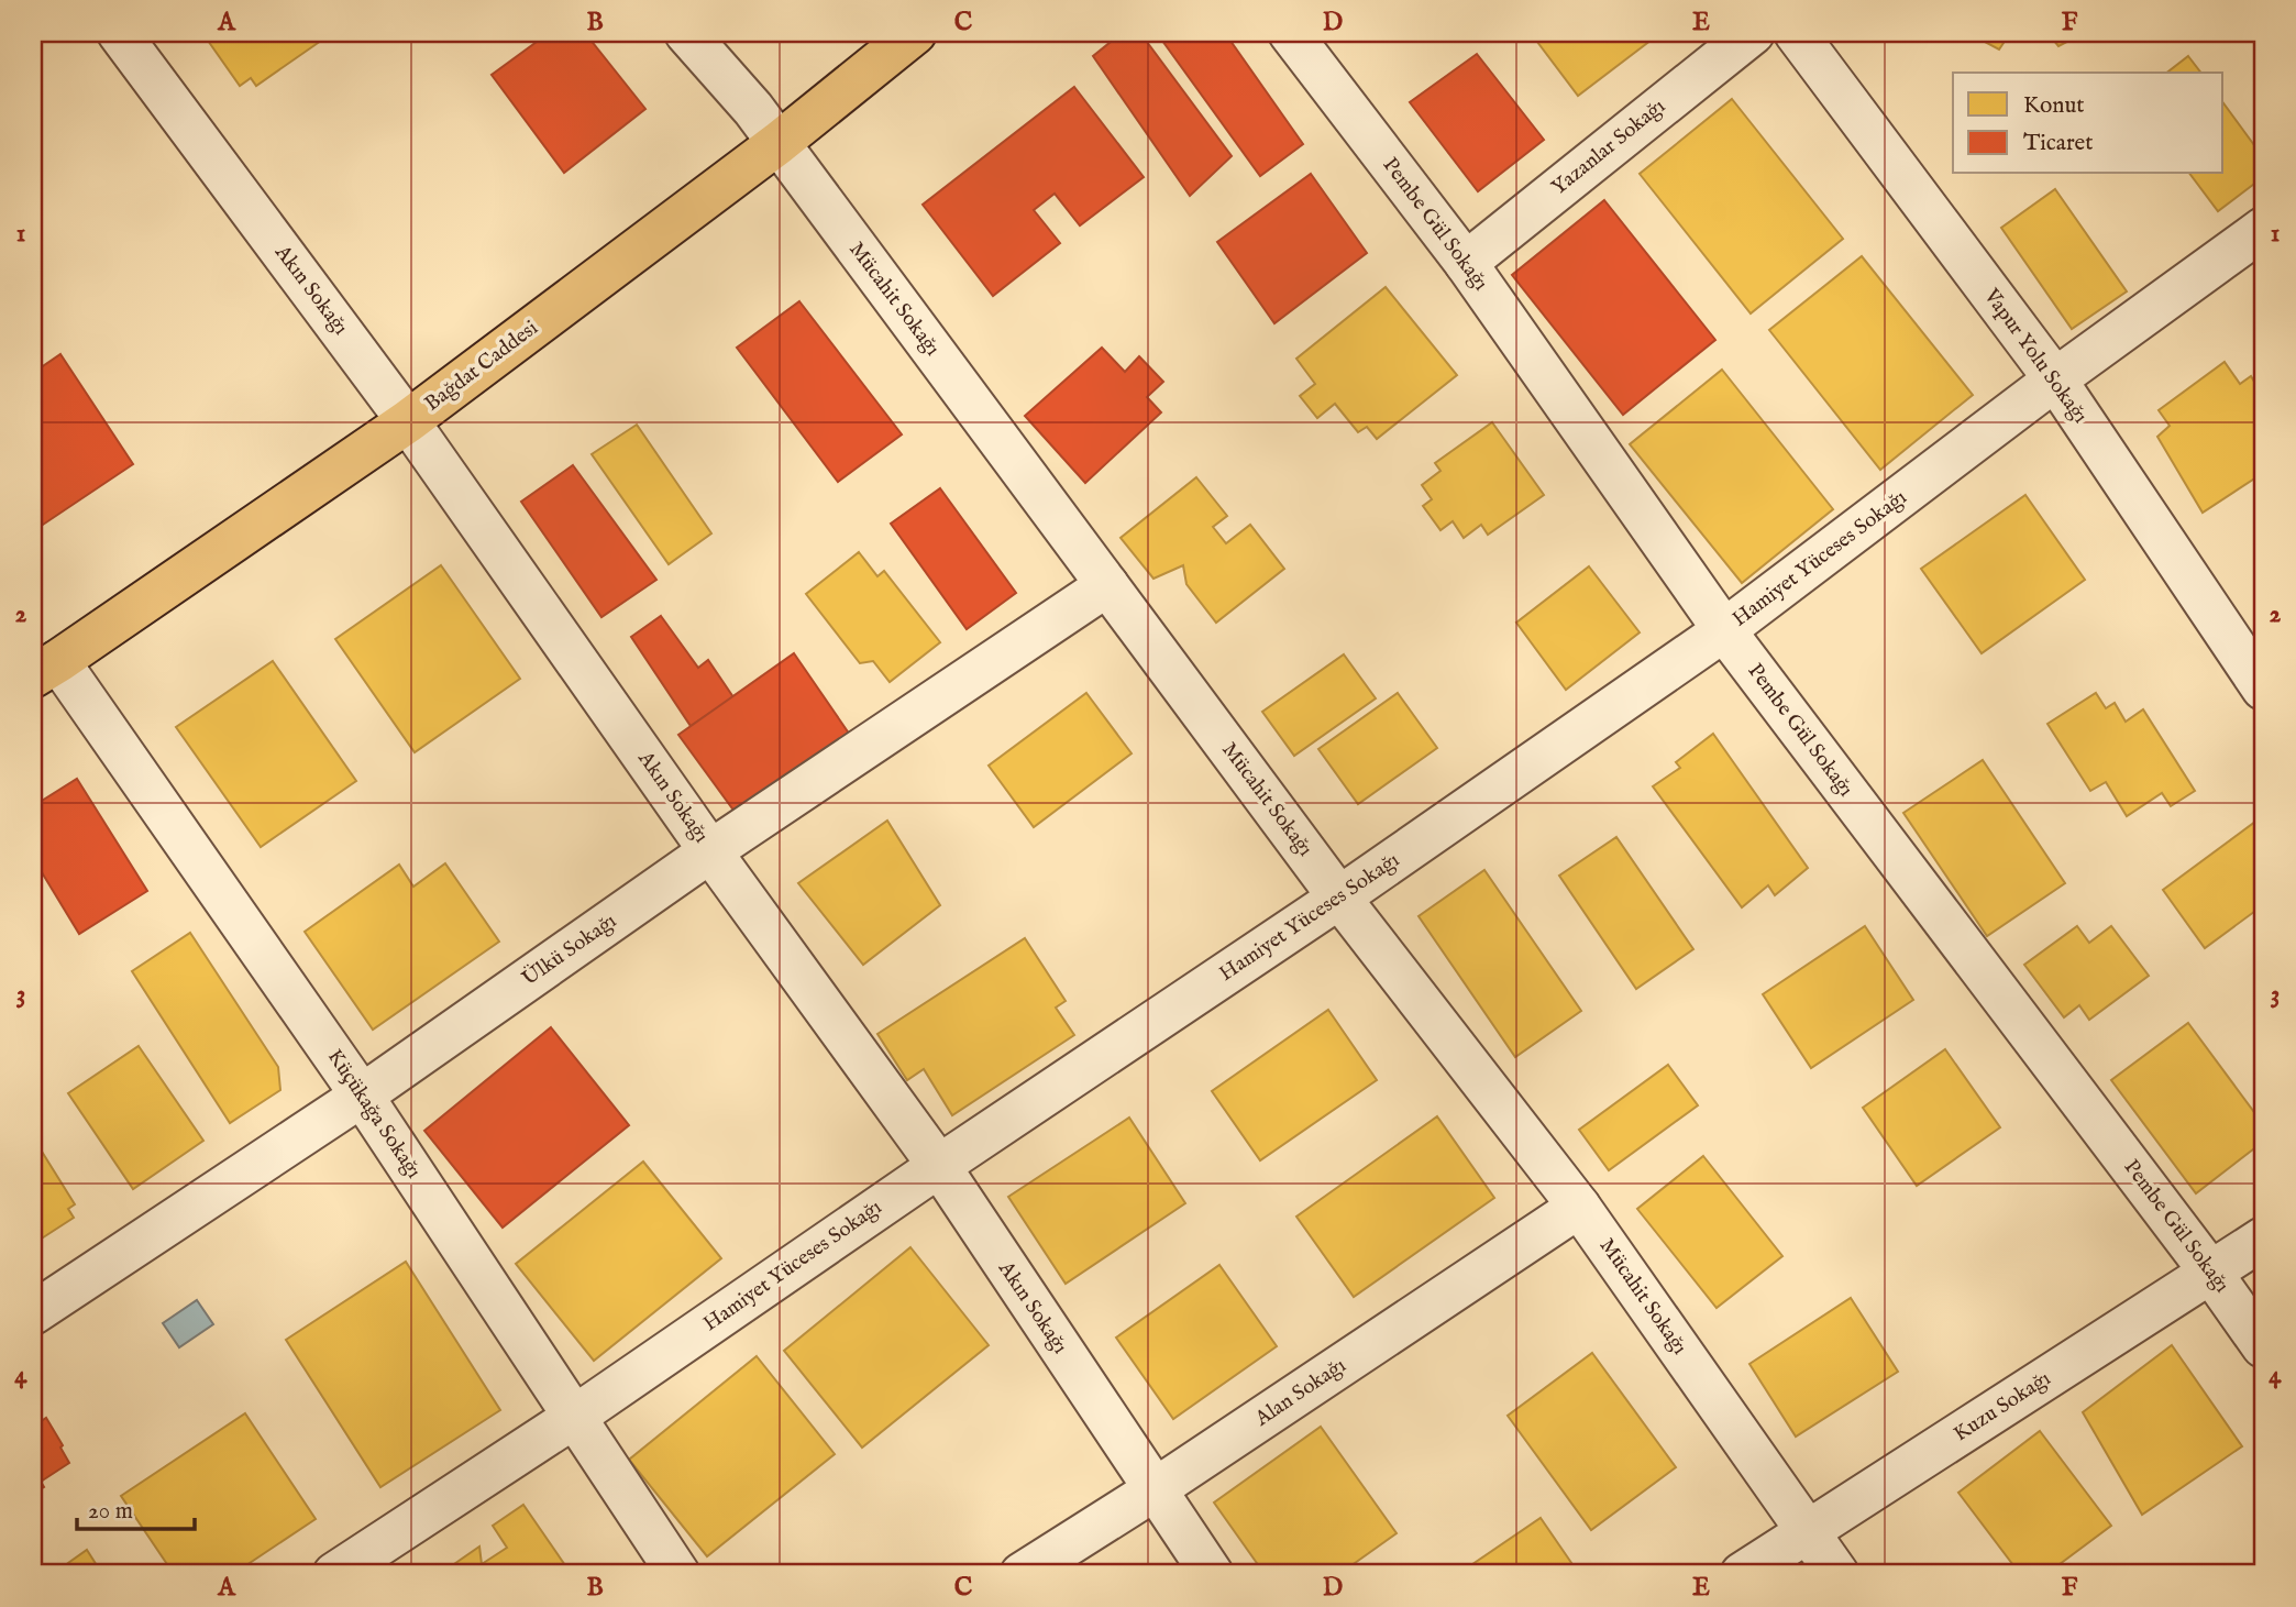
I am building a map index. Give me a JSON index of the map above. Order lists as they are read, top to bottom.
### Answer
{
  "streets": {
    "main road": ["Bağdat Caddesi"],
    "street": [
      "Yazanlar Sokağı",
      "Pembe Gül Sokağı",
      "Akın Sokağı",
      "Mücahit Sokağı",
      "Vapur Yolu Sokağı",
      "Hamiyet Yüceses Sokağı",
      "Ülkü Sokağı",
      "Küçükağa Sokağı",
      "Alan Sokağı",
      "Kuzu Sokağı"
    ]
  },
  "crossings": [
    ["Yazanlar Sokağı", "Pembe Gül Sokağı"],
    ["Pembe Gül Sokağı", "Hamiyet Yüceses Sokağı"],
    ["Pembe Gül Sokağı", "Kuzu Sokağı"],
    ["Akın Sokağı", "Bağdat Caddesi"],
    ["Akın Sokağı", "Hamiyet Yüceses Sokağı"],
    ["Akın Sokağı", "Ülkü Sokağı"],
    ["Akın Sokağı", "Alan Sokağı"],
    ["Mücahit Sokağı", "Bağdat Caddesi"],
    ["Mücahit Sokağı", "Hamiyet Yüceses Sokağı"],
    ["Mücahit Sokağı", "Ülkü Sokağı"],
    ["Mücahit Sokağı", "Alan Sokağı"],
    ["Mücahit Sokağı", "Kuzu Sokağı"],
    ["Vapur Yolu Sokağı", "Hamiyet Yüceses Sokağı"],
    ["Bağdat Caddesi", "Küçükağa Sokağı"],
    ["Hamiyet Yüceses Sokağı", "Küçükağa Sokağı"],
    ["Ülkü Sokağı", "Küçükağa Sokağı"]
  ],
  "legend": ["Konut", "Ticaret"],
  "scale_bar": "20 m",
  "grid": {
    "columns": [
      "A",
      "B",
      "C",
      "D",
      "E",
      "F"
    ],
    "rows": [
      "1",
      "2",
      "3",
      "4"
    ]
  }
}
